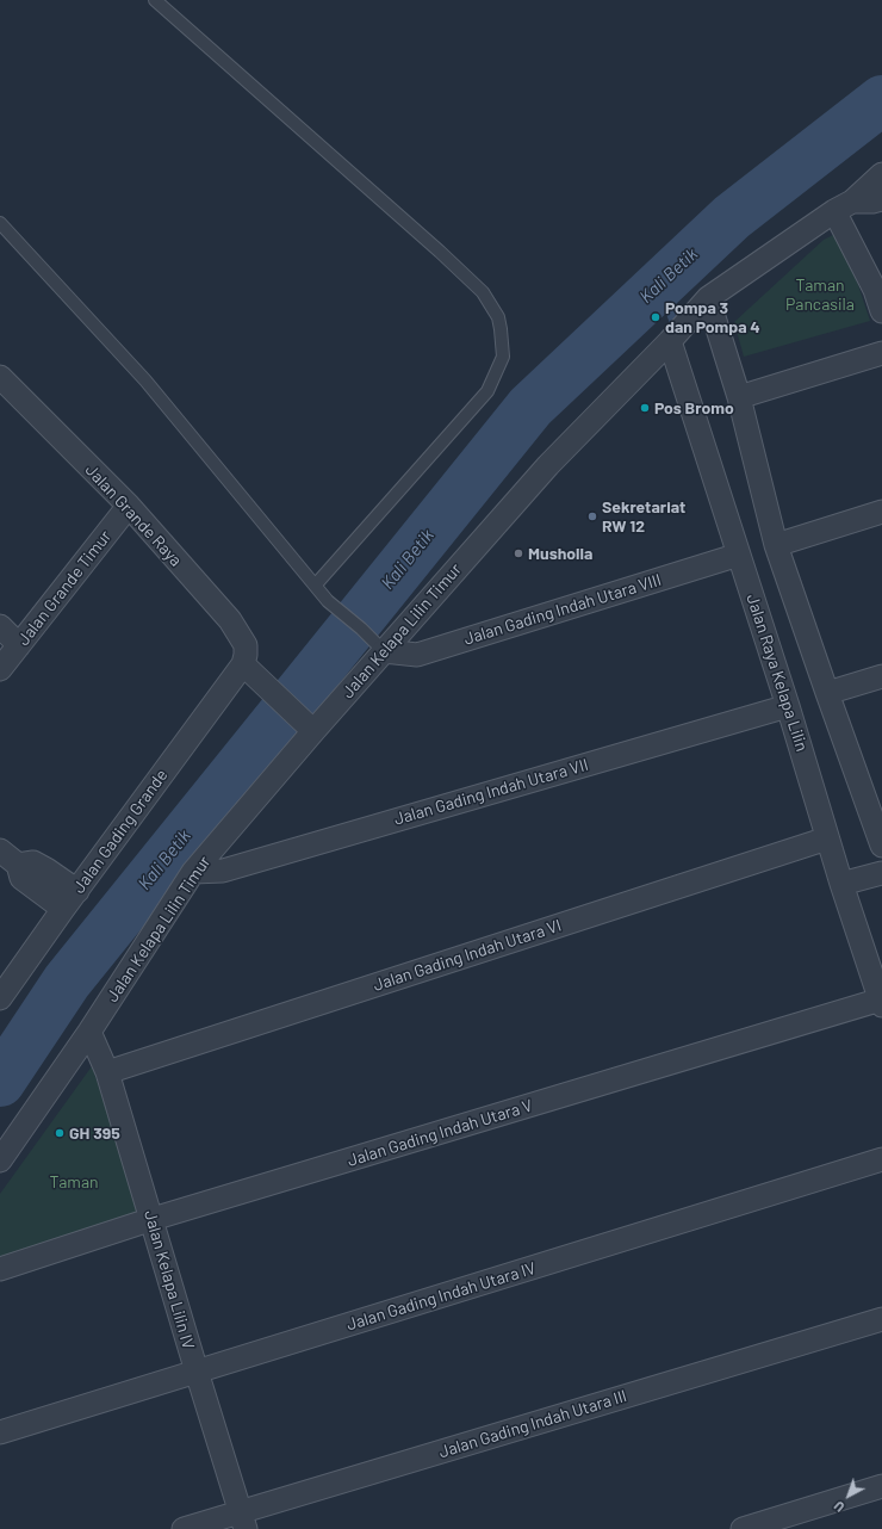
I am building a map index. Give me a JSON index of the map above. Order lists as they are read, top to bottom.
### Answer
{
  "streets": {
    "street": [
      "Jalan Grande Raya",
      "Jalan Grande Timur",
      "Jalan Gading Indah Utara VIII",
      "Jalan Kelapa Lilin Timur",
      "Jalan Raya Kelapa Lilin",
      "Jalan Gading Indah Utara VII",
      "Jalan Gading Grande",
      "Jalan Gading Indah Utara VI",
      "Jalan Gading Indah Utara V",
      "Jalan Kelapa Lilin IV",
      "Jalan Gading Indah Utara IV",
      "Jalan Gading Indah Utara III"
    ]
  },
  "crossings": [
    ["Jalan Grande Raya", "Jalan Grande Timur"],
    ["Jalan Grande Raya", "Jalan Gading Grande"],
    ["Jalan Gading Indah Utara VIII", "Jalan Kelapa Lilin Timur"],
    ["Jalan Gading Indah Utara VIII", "Jalan Raya Kelapa Lilin"],
    ["Jalan Kelapa Lilin Timur", "Jalan Raya Kelapa Lilin"],
    ["Jalan Kelapa Lilin Timur", "Jalan Gading Indah Utara VII"],
    ["Jalan Kelapa Lilin Timur", "Jalan Kelapa Lilin IV"],
    ["Jalan Raya Kelapa Lilin", "Jalan Gading Indah Utara VII"],
    ["Jalan Raya Kelapa Lilin", "Jalan Gading Indah Utara VI"],
    ["Jalan Raya Kelapa Lilin", "Jalan Gading Indah Utara V"],
    ["Jalan Gading Indah Utara VI", "Jalan Kelapa Lilin IV"],
    ["Jalan Gading Indah Utara V", "Jalan Kelapa Lilin IV"],
    ["Jalan Kelapa Lilin IV", "Jalan Gading Indah Utara IV"],
    ["Jalan Kelapa Lilin IV", "Jalan Gading Indah Utara III"]
  ],
  "water": ["Kali Betik"],
  "parks": ["Taman Pancasila", "Taman"],
  "places": [
    "Pompa 3 dan Pompa 4",
    "Pos Bromo",
    "Sekretariat RW 12",
    "Musholla",
    "GH 395"
  ],
  "north": "bottom left"
}
